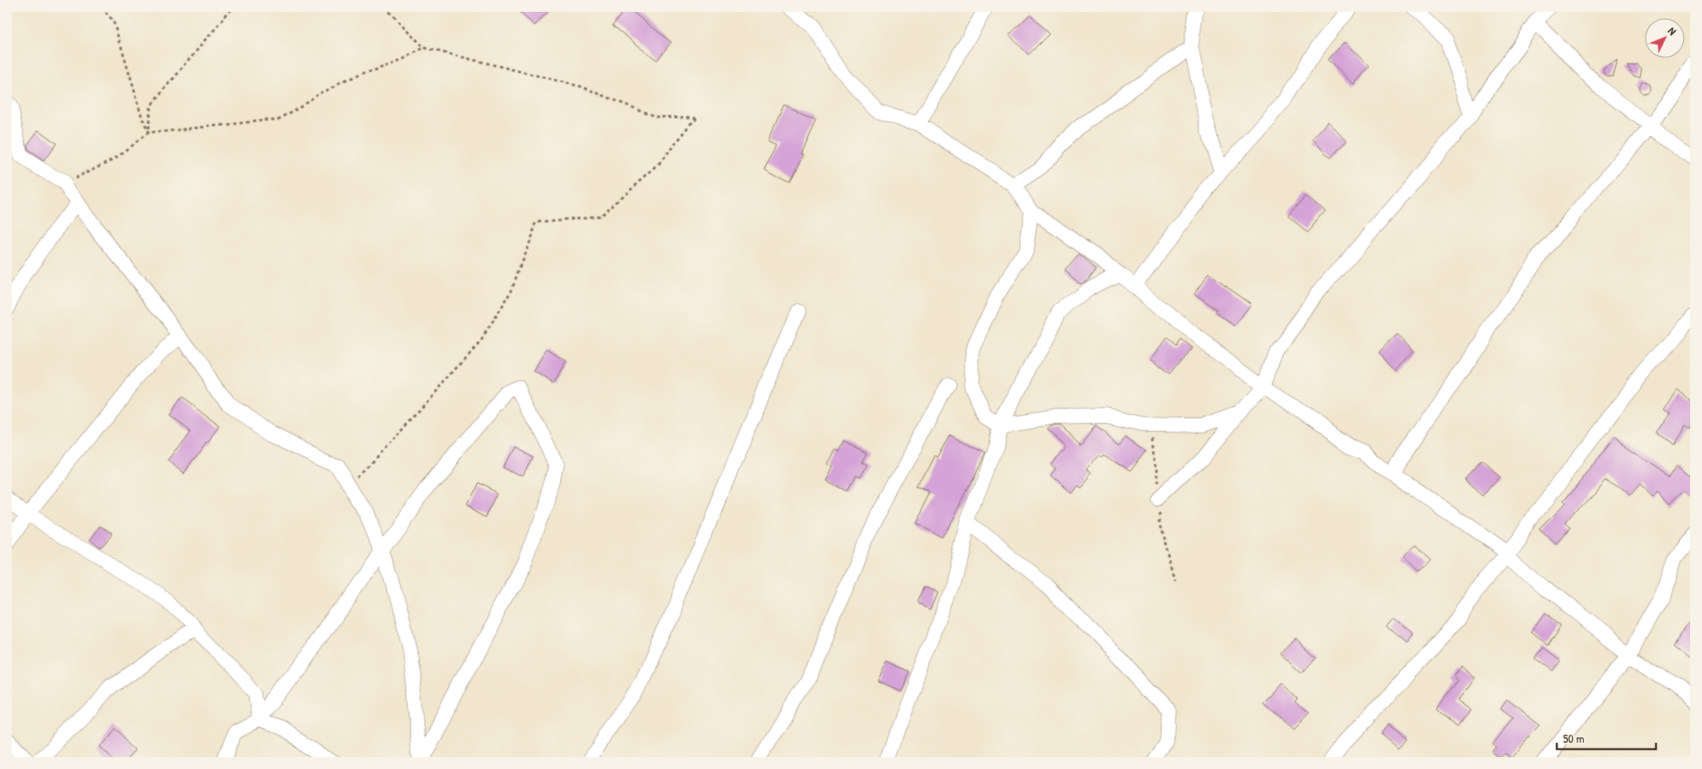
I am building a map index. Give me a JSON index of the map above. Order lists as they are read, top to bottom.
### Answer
{
  "scale_bar": "50 m",
  "north": "top right"
}
